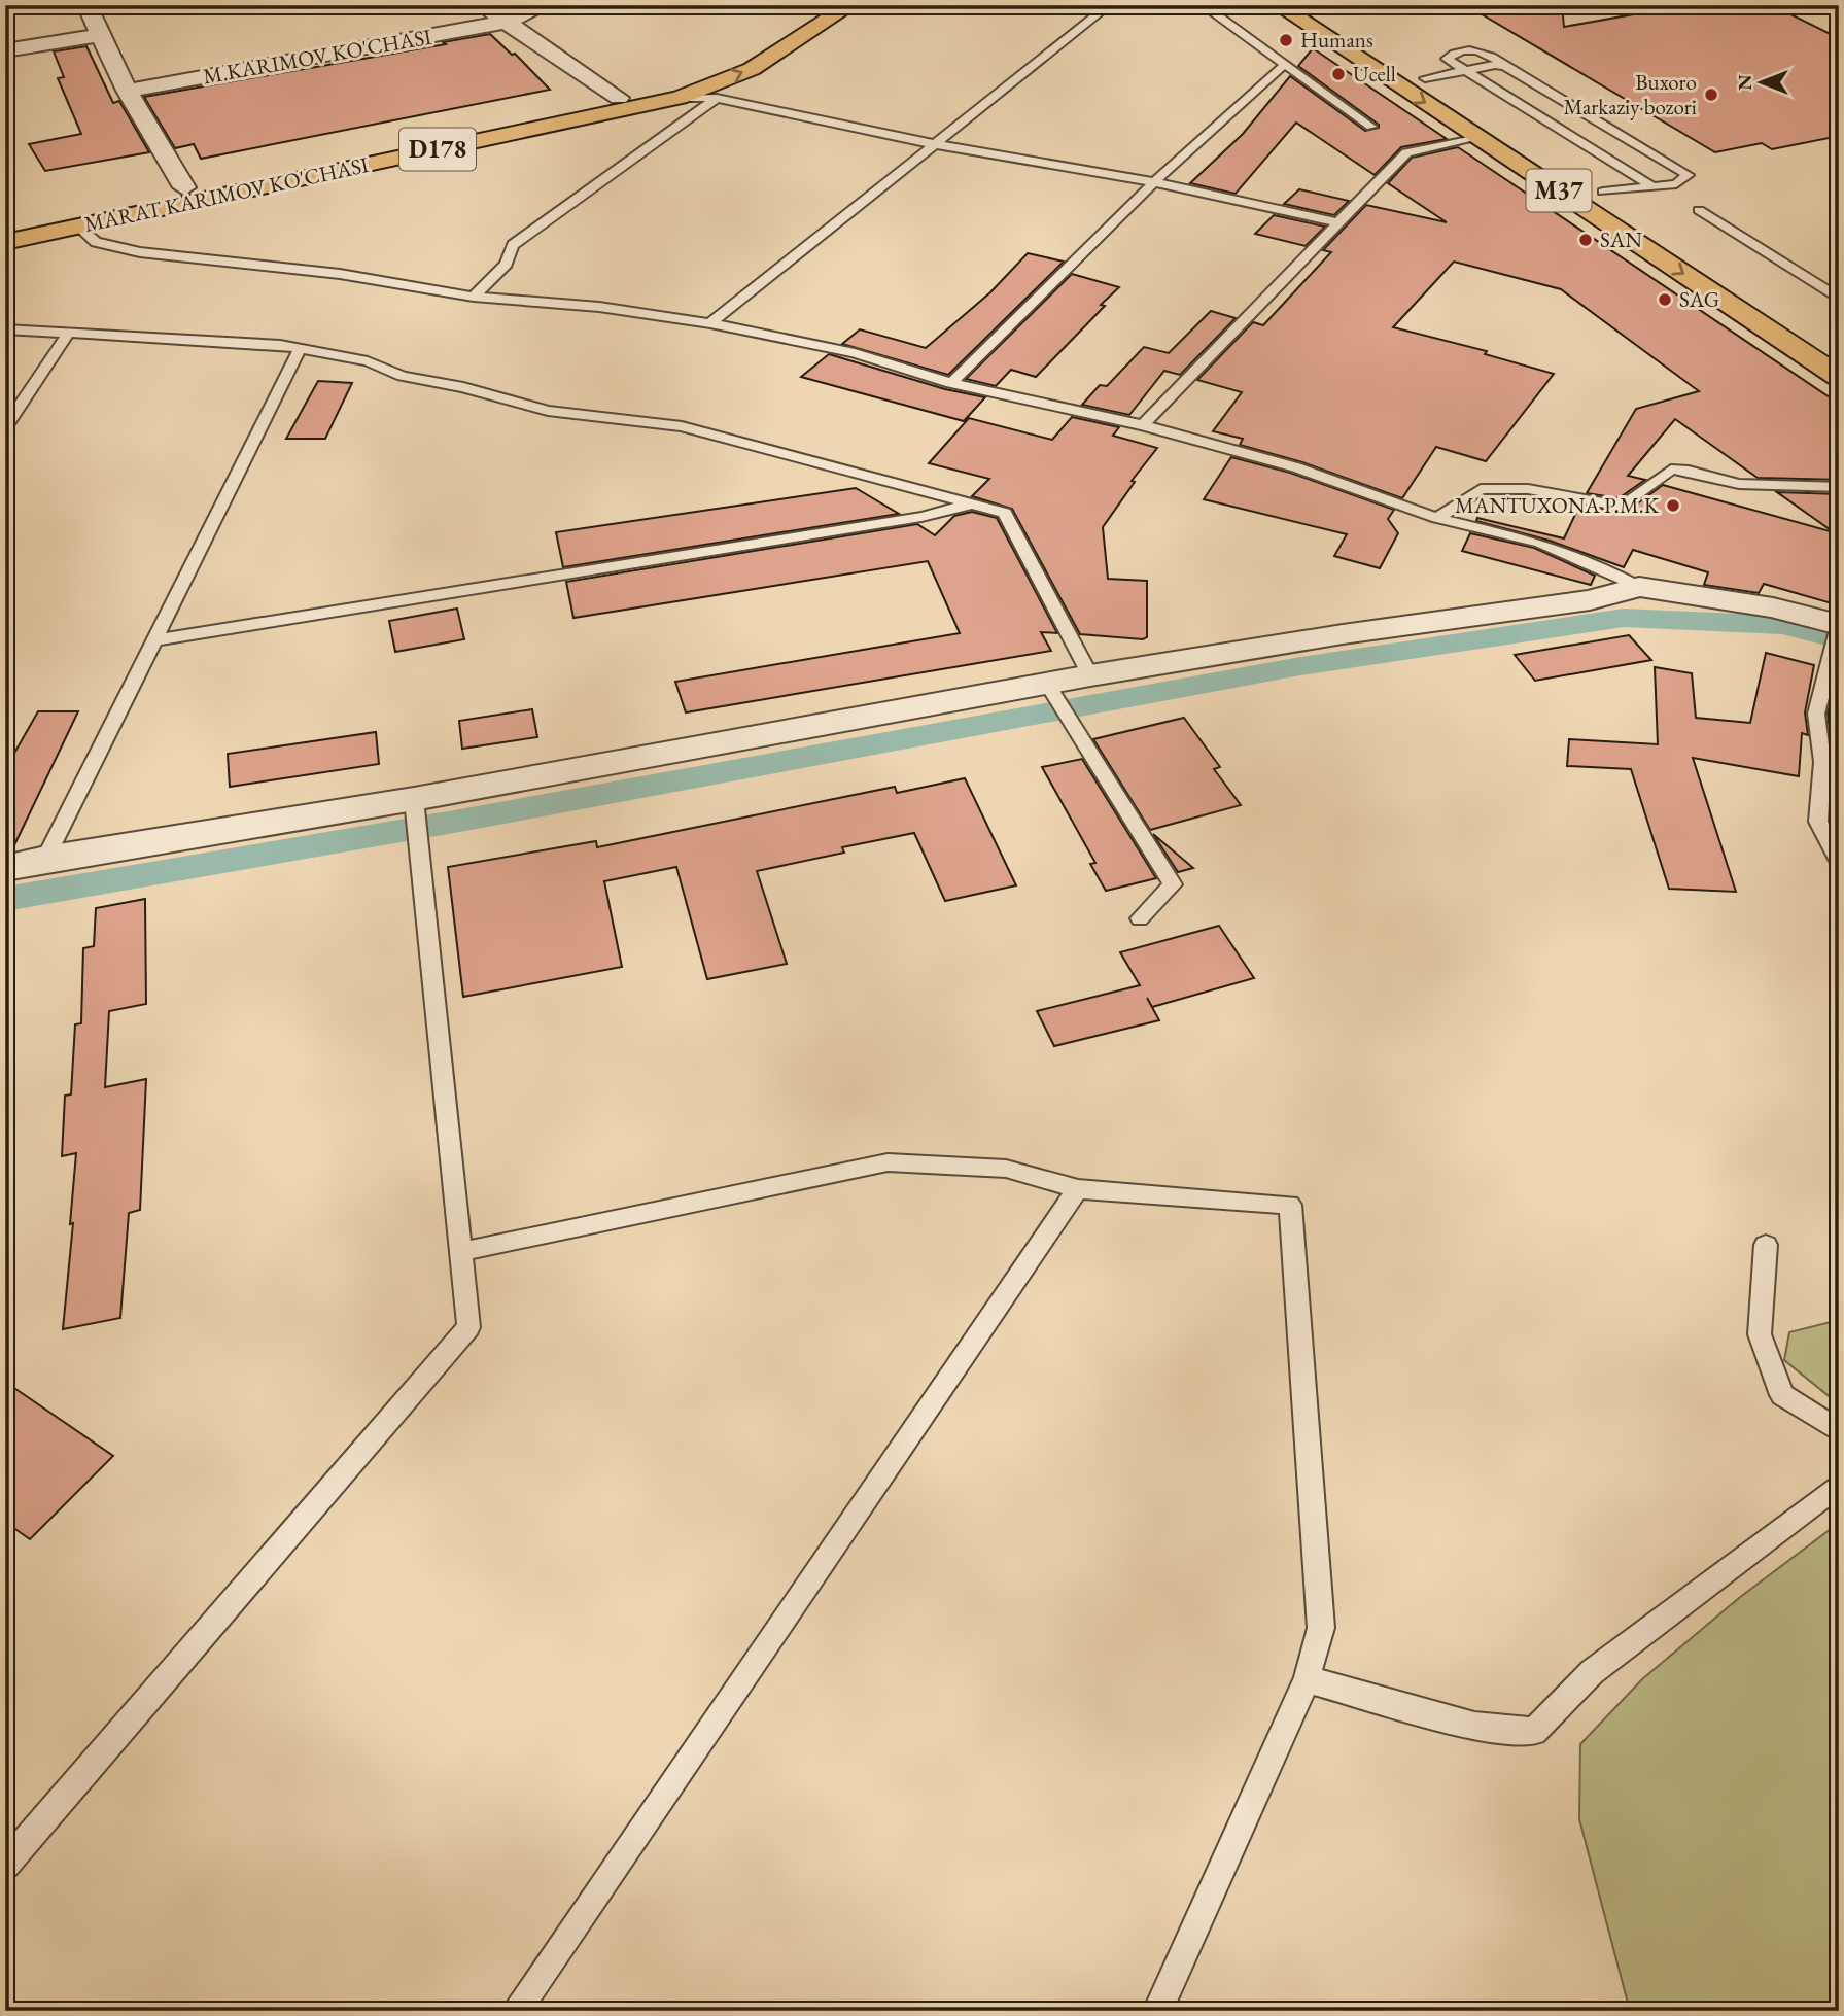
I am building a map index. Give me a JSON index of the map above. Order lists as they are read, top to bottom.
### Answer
{
  "streets": {
    "main road": ["D178", "M37", "MARAT KARIMOV KO'CHASI"],
    "street": ["M.KARIMOV KO'CHASI"]
  },
  "places": [
    "Humans",
    "Ucell",
    "Buxoro Markaziy bozori",
    "SAN",
    "SAG",
    "MANTUXONA P.M.K"
  ],
  "north": "left"
}
